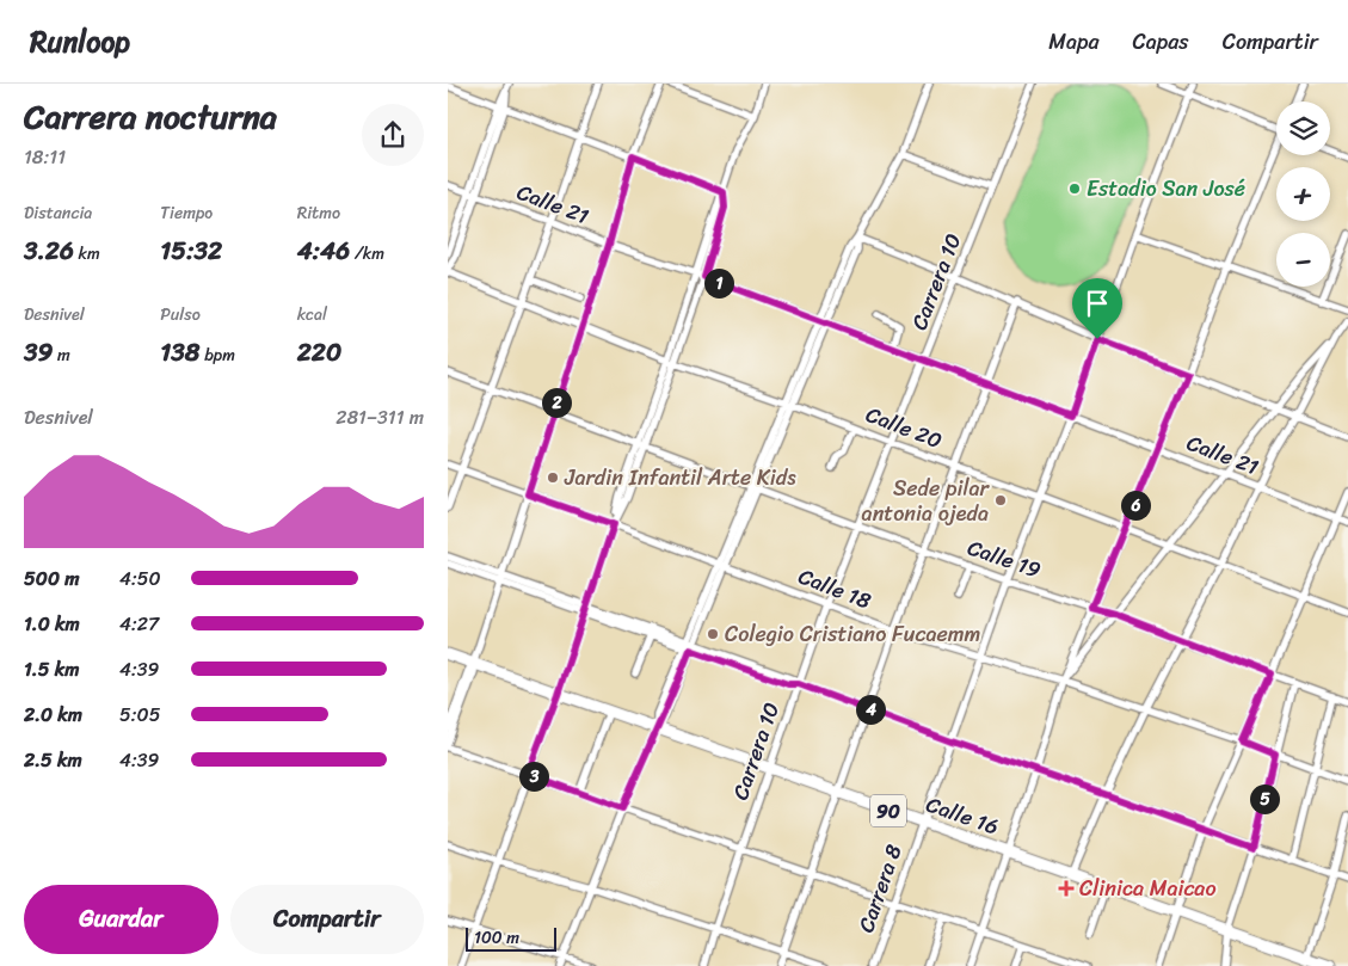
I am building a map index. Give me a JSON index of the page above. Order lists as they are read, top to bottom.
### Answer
{
  "streets": {
    "highway": ["90", "Calle 16"],
    "street": [
      "Calle 21",
      "Carrera 10",
      "Calle 20",
      "Calle 19",
      "Calle 18",
      "Carrera 8"
    ]
  },
  "crossings": [
    ["Calle 21", "Carrera 10"],
    ["Calle 21", "Carrera 8"],
    ["Carrera 10", "Calle 20"],
    ["Carrera 10", "Calle 19"],
    ["Carrera 10", "Calle 18"],
    ["Carrera 10", "Calle 16"],
    ["Calle 20", "Carrera 8"],
    ["Calle 19", "Carrera 8"],
    ["Calle 18", "Carrera 8"],
    ["Calle 16", "Carrera 8"]
  ],
  "places": {
    "other": [
      "Estadio San José",
      "Jardin Infantil Arte Kids",
      "Sede pilar antonia ojeda",
      "Colegio Cristiano Fucaemm"
    ],
    "health": ["Clinica Maicao"]
  },
  "scale_bar": "100 m",
  "page": {
    "header": "Runloop",
    "nav": ["Mapa", "Capas", "Compartir"],
    "heading": ["Carrera nocturna", "18:11"],
    "map_buttons": ["+", "−"],
    "stats": [
      ["Distancia", "3.26 km"],
      ["Tiempo", "15:32"],
      ["Ritmo", "4:46 /km"],
      ["Desnivel", "39 m"],
      ["Pulso", "138 bpm"],
      ["kcal", "220"]
    ],
    "pins": [
      "1",
      "2",
      "6",
      "4",
      "3",
      "5"
    ],
    "chart": ["Desnivel", "281–311 m"],
    "list": [
      {
        "name": "500 m",
        "note": "4:50"
      },
      {
        "name": "1.0 km",
        "note": "4:27"
      },
      {
        "name": "1.5 km",
        "note": "4:39"
      },
      {
        "name": "2.0 km",
        "note": "5:05"
      },
      {
        "name": "2.5 km",
        "note": "4:39"
      }
    ],
    "buttons": ["Guardar", "Compartir"],
    "scale": "100 m"
  }
}
